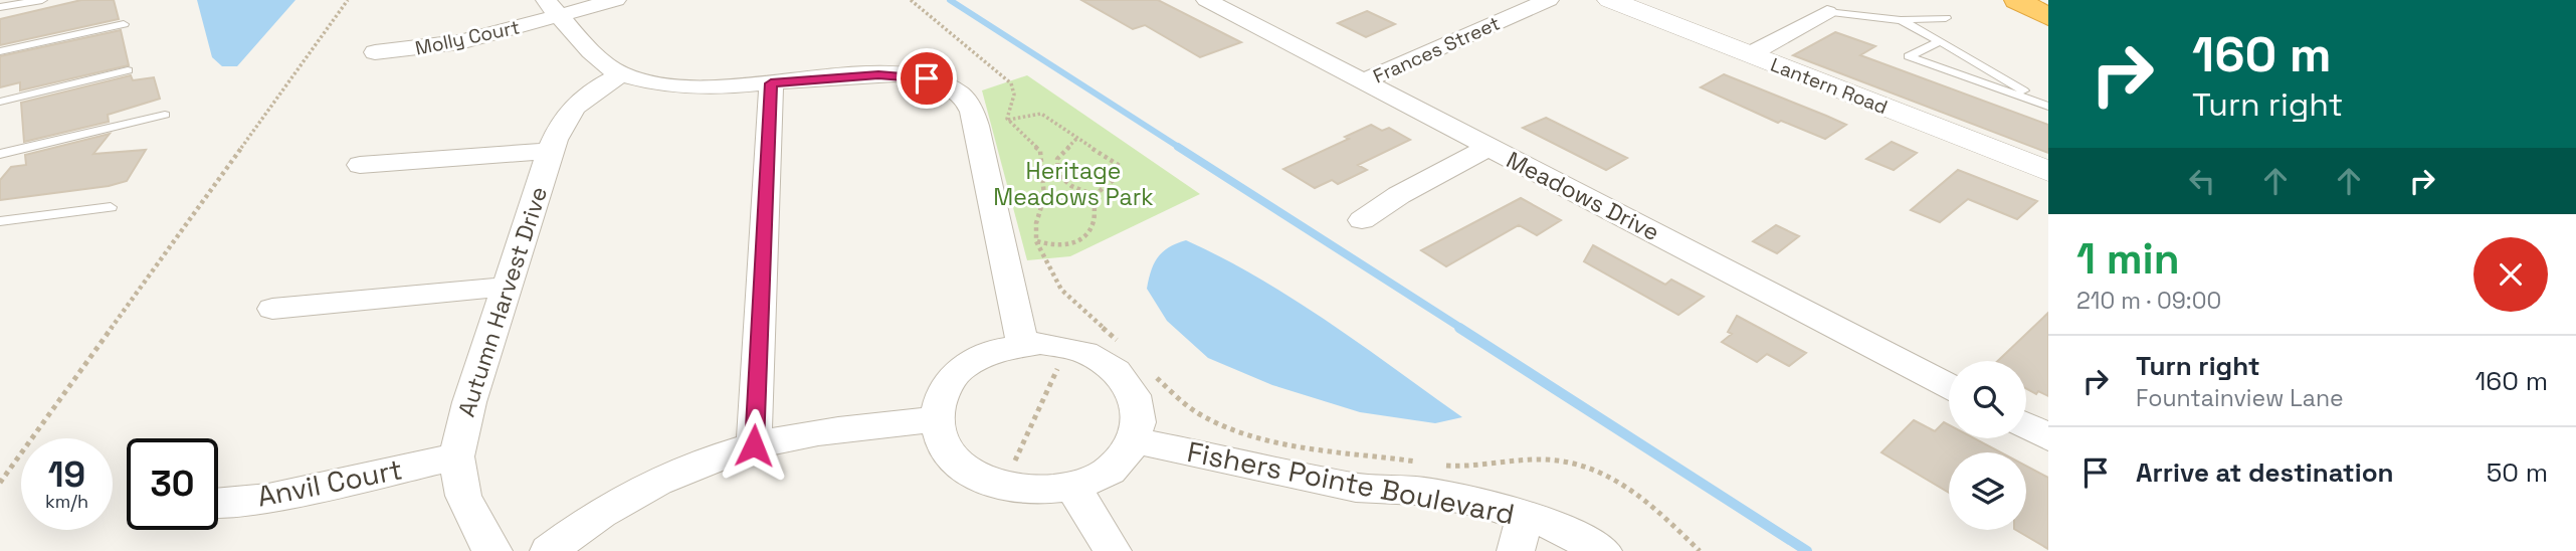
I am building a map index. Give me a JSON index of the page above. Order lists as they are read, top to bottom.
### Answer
{
  "streets": {
    "street": [
      "Molly Court",
      "Frances Street",
      "Lantern Road",
      "Meadows Drive",
      "Autumn Harvest Drive",
      "Anvil Court",
      "Fishers Pointe Boulevard"
    ]
  },
  "crossings": [
    ["Frances Street", "Meadows Drive"],
    ["Autumn Harvest Drive", "Anvil Court"]
  ],
  "parks": ["Heritage Meadows Park"],
  "page": {
    "turn": ["160 m", "Turn right"],
    "heading": ["1 min", "210 m · 09:00"],
    "list": [
      {
        "name": "Turn right",
        "note": "Fountainview Lane",
        "value": "160 m"
      },
      {
        "name": "Arrive at destination",
        "value": "50 m"
      }
    ],
    "speed": "19 km/h",
    "limit": "30"
  }
}
